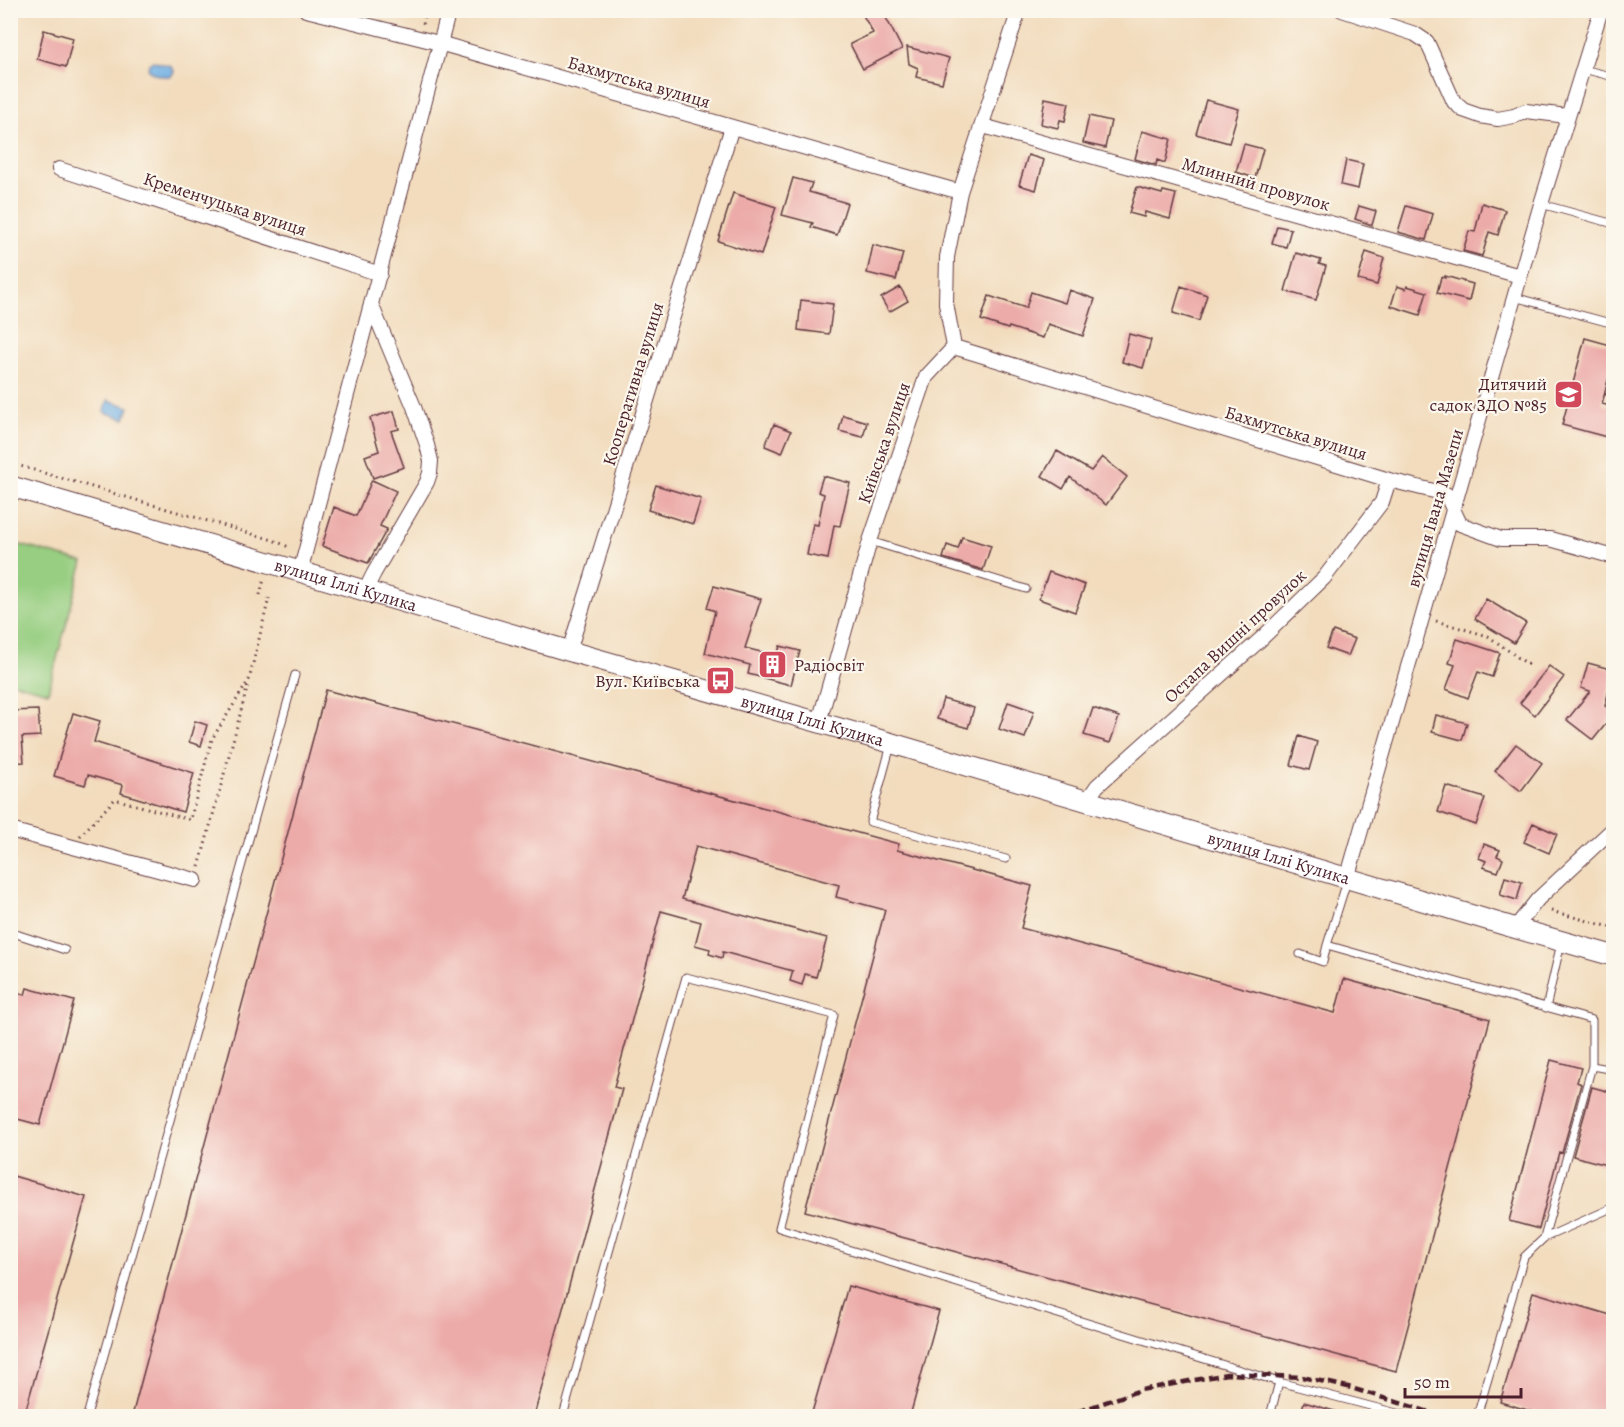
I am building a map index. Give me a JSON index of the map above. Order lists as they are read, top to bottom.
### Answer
{
  "streets": {
    "street": [
      "Бахмутська вулиця",
      "Млинний провулок",
      "Кременчуцька вулиця",
      "Кооперативна вулиця",
      "Київська вулиця",
      "вулиця Івана Мазепи",
      "вулиця Іллі Кулика",
      "Остапа Вишні провулок"
    ]
  },
  "crossings": [
    ["Бахмутська вулиця", "Кооперативна вулиця"],
    ["Бахмутська вулиця", "Київська вулиця"],
    ["Бахмутська вулиця", "вулиця Івана Мазепи"],
    ["Бахмутська вулиця", "Остапа Вишні провулок"],
    ["Млинний провулок", "вулиця Івана Мазепи"],
    ["Кооперативна вулиця", "вулиця Іллі Кулика"],
    ["Київська вулиця", "вулиця Іллі Кулика"],
    ["вулиця Івана Мазепи", "вулиця Іллі Кулика"],
    ["вулиця Іллі Кулика", "Остапа Вишні провулок"]
  ],
  "places": {
    "school or university": ["Дитячий садок ЗДО №85"],
    "building": ["Радіосвіт"],
    "bus stop": ["Вул. Київська"]
  },
  "scale_bar": "50 m"
}
